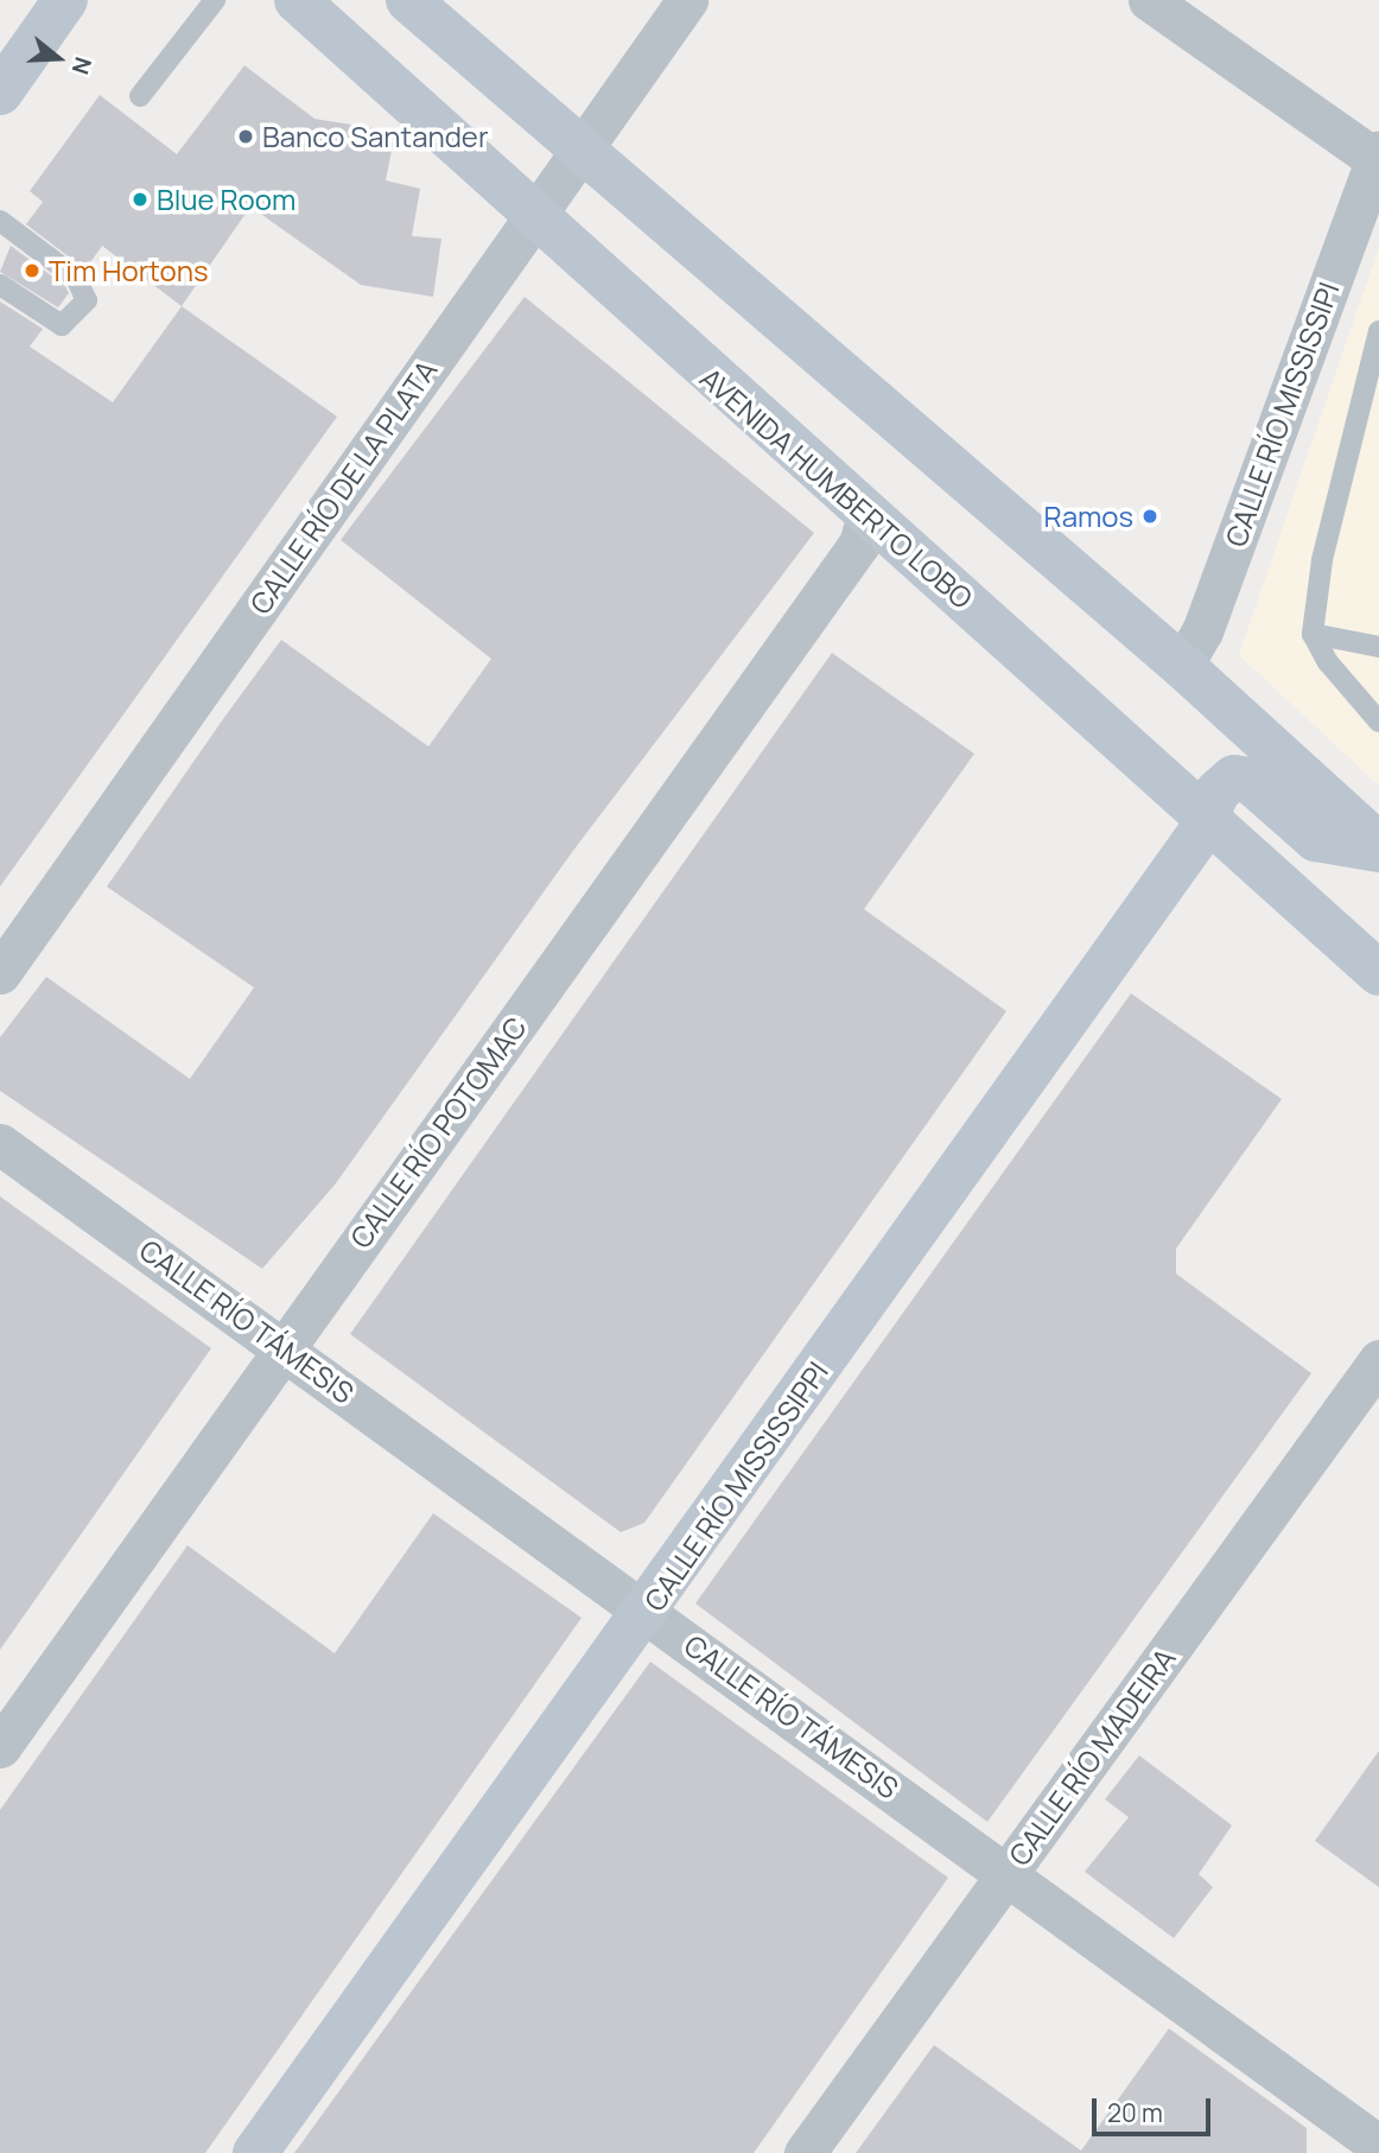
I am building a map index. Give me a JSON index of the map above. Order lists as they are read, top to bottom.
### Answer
{
  "streets": {
    "main road": ["AVENIDA HUMBERTO LOBO", "CALLE RÍO MISSISSIPPI"],
    "street": [
      "CALLE RÍO MISSISSIPI",
      "CALLE RÍO DE LA PLATA",
      "CALLE RÍO POTOMAC",
      "CALLE RÍO TÁMESIS",
      "CALLE RÍO MADEIRA"
    ]
  },
  "crossings": [
    ["CALLE RÍO DE LA PLATA", "AVENIDA HUMBERTO LOBO"],
    ["AVENIDA HUMBERTO LOBO", "CALLE RÍO POTOMAC"],
    ["AVENIDA HUMBERTO LOBO", "CALLE RÍO MISSISSIPPI"],
    ["CALLE RÍO POTOMAC", "CALLE RÍO TÁMESIS"],
    ["CALLE RÍO TÁMESIS", "CALLE RÍO MISSISSIPPI"],
    ["CALLE RÍO TÁMESIS", "CALLE RÍO MADEIRA"]
  ],
  "places": [
    "Banco Santander",
    "Blue Room",
    "Tim Hortons",
    "Ramos"
  ],
  "scale_bar": "20 m",
  "north": "right"
}
